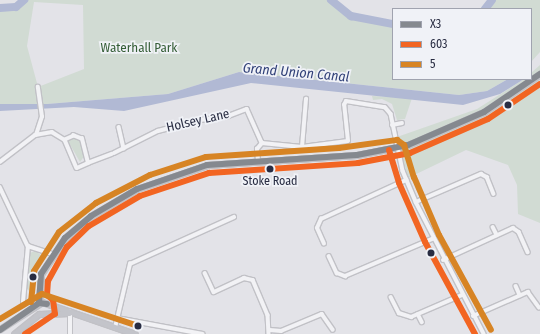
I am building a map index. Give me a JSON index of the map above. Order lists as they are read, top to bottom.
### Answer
{
  "streets": {
    "street": ["Holsey Lane"]
  },
  "water": ["Grand Union Canal"],
  "parks": ["Waterhall Park"],
  "places": ["Stoke Road"],
  "lines": ["transit line X3", "transit line 603", "transit line 5"],
  "legend": ["X3", "603", "5"]
}
